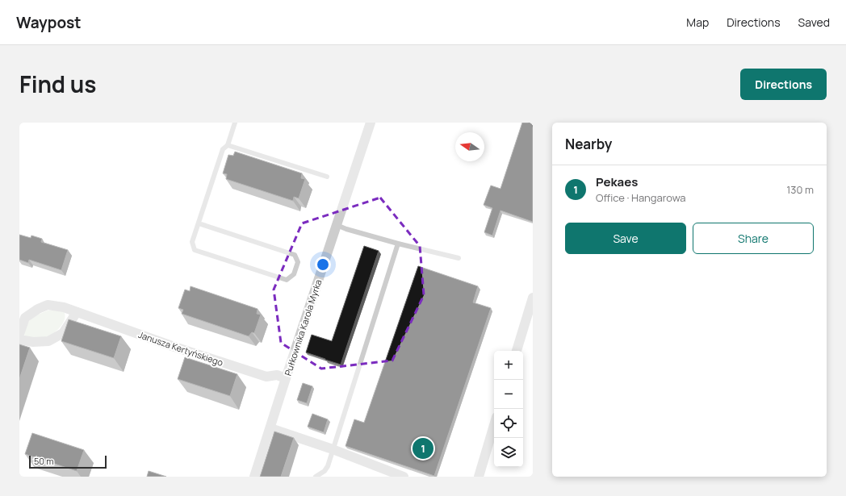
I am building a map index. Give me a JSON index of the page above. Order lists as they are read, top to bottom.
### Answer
{
  "streets": {
    "street": ["Pułkownika Karola Myrka", "Janusza Kertyńskiego"]
  },
  "crossings": [
    ["Pułkownika Karola Myrka", "Janusza Kertyńskiego"]
  ],
  "scale_bar": "50 m",
  "north": "left",
  "page": {
    "header": "Waypost",
    "nav": ["Map", "Directions", "Saved"],
    "title": "Find us",
    "buttons": [
      "Directions",
      ["Save", "Share"]
    ],
    "heading": "Nearby",
    "list": [
      {
        "mark": "1",
        "name": "Pekaes",
        "note": "Office · Hangarowa",
        "value": "130 m"
      }
    ],
    "map_buttons": ["+", "−"],
    "pins": "1",
    "scale": "50 m"
  }
}
